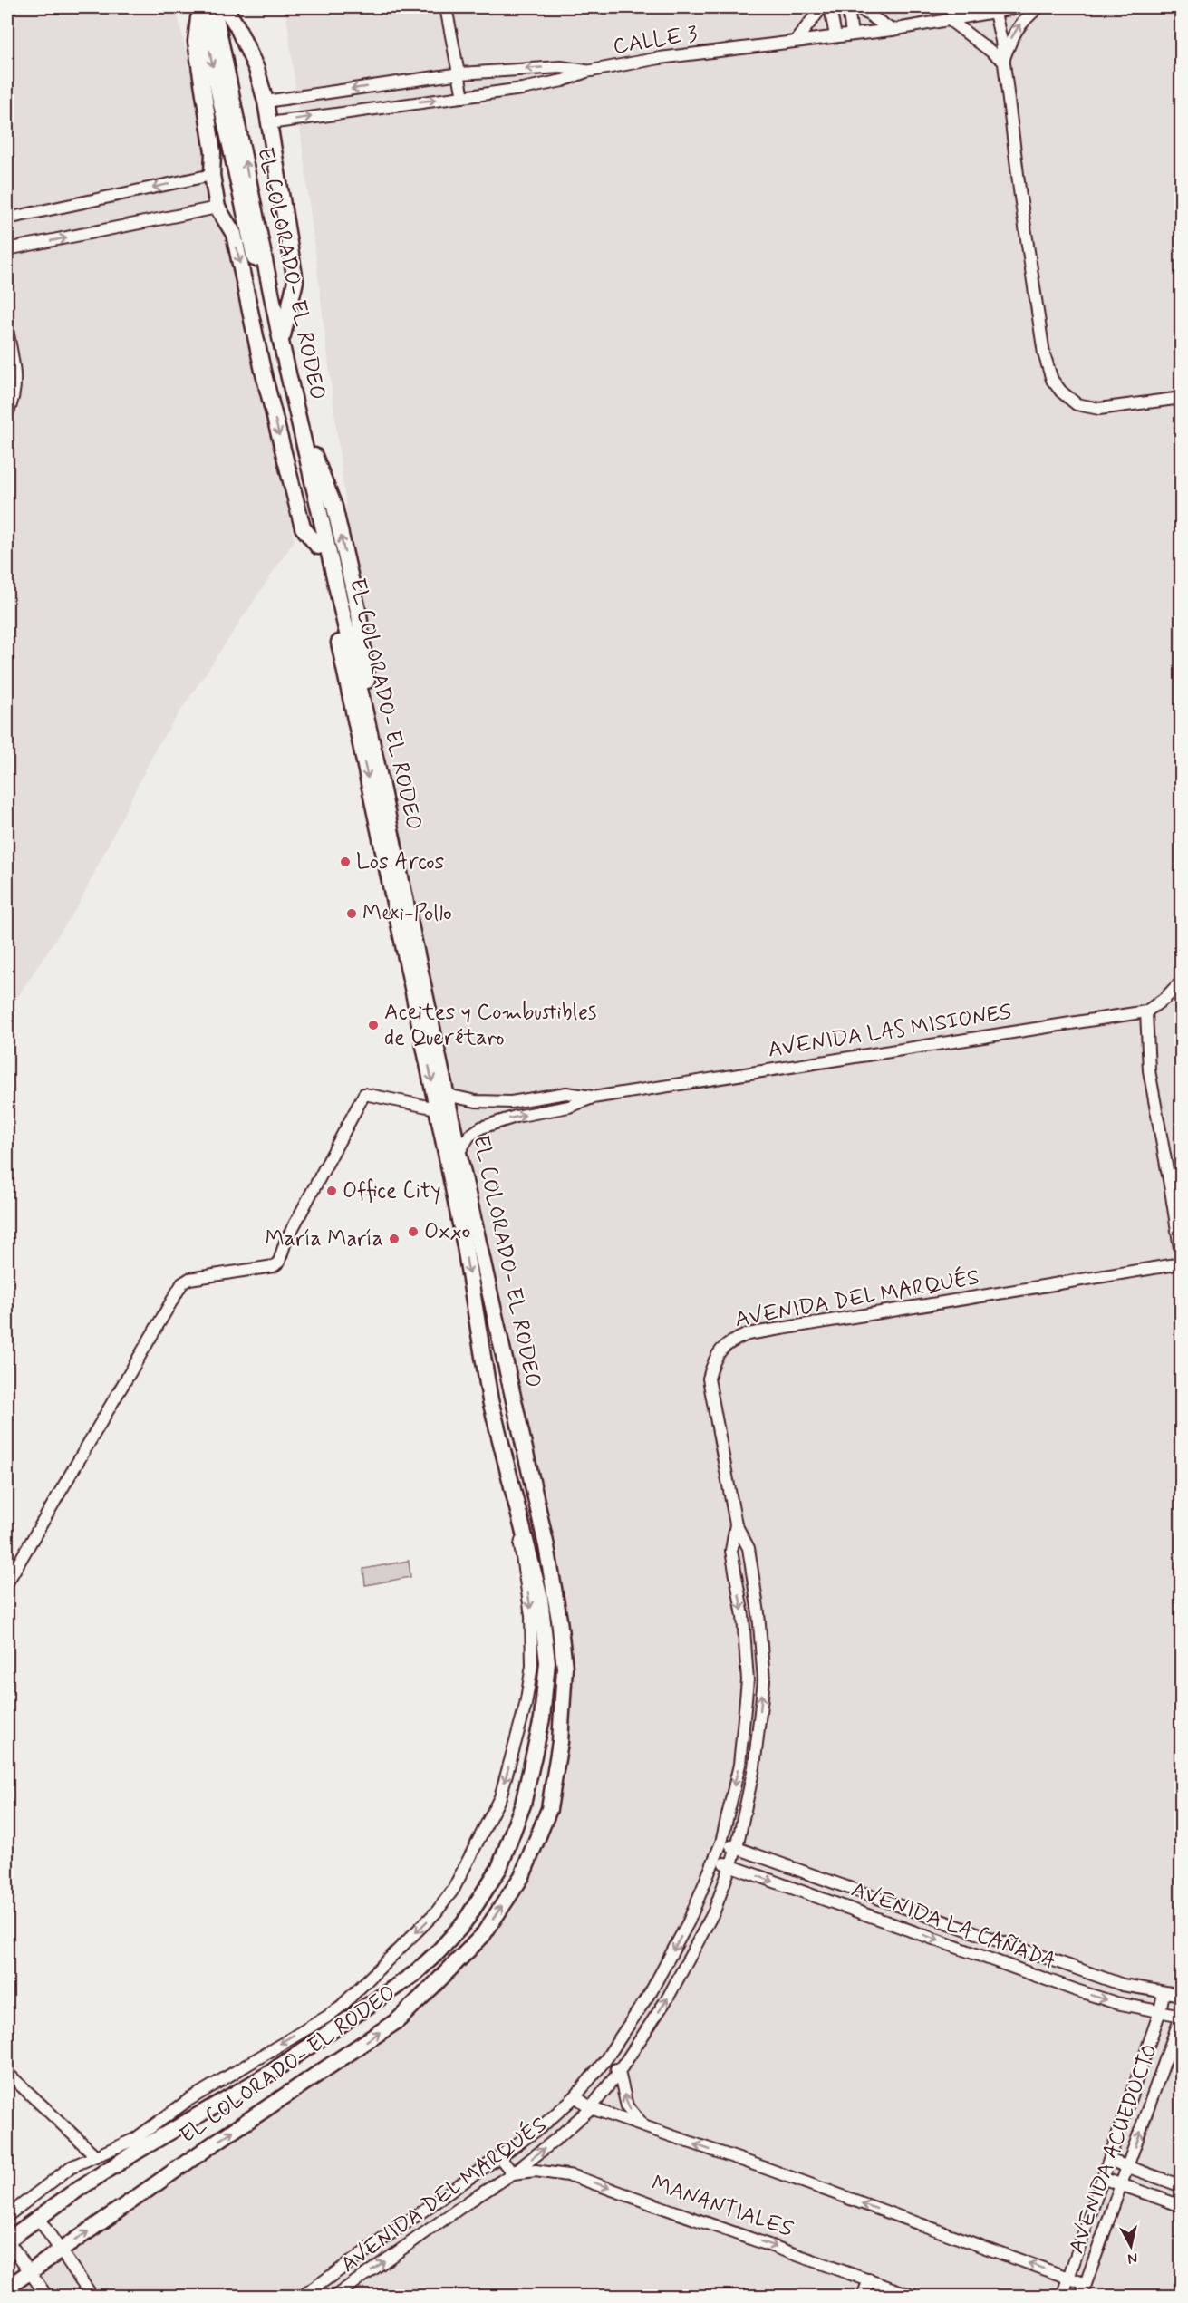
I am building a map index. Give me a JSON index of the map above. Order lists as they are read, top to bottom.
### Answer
{
  "streets": {
    "main road": ["EL COLORADO- EL RODEO"],
    "street": [
      "CALLE 3",
      "AVENIDA LAS MISIONES",
      "AVENIDA DEL MARQUÉS",
      "AVENIDA LA CAÑADA",
      "AVENIDA ACUEDUCTO",
      "MANANTIALES"
    ]
  },
  "crossings": [
    ["EL COLORADO- EL RODEO", "AVENIDA LAS MISIONES"],
    ["AVENIDA DEL MARQUÉS", "AVENIDA LA CAÑADA"],
    ["AVENIDA DEL MARQUÉS", "MANANTIALES"],
    ["AVENIDA LA CAÑADA", "AVENIDA ACUEDUCTO"]
  ],
  "places": [
    "Los Arcos",
    "Mexi-Pollo",
    "Aceites y Combustibles de Querétaro",
    "Office City",
    "Oxxo",
    "María María"
  ],
  "north": "bottom"
}
